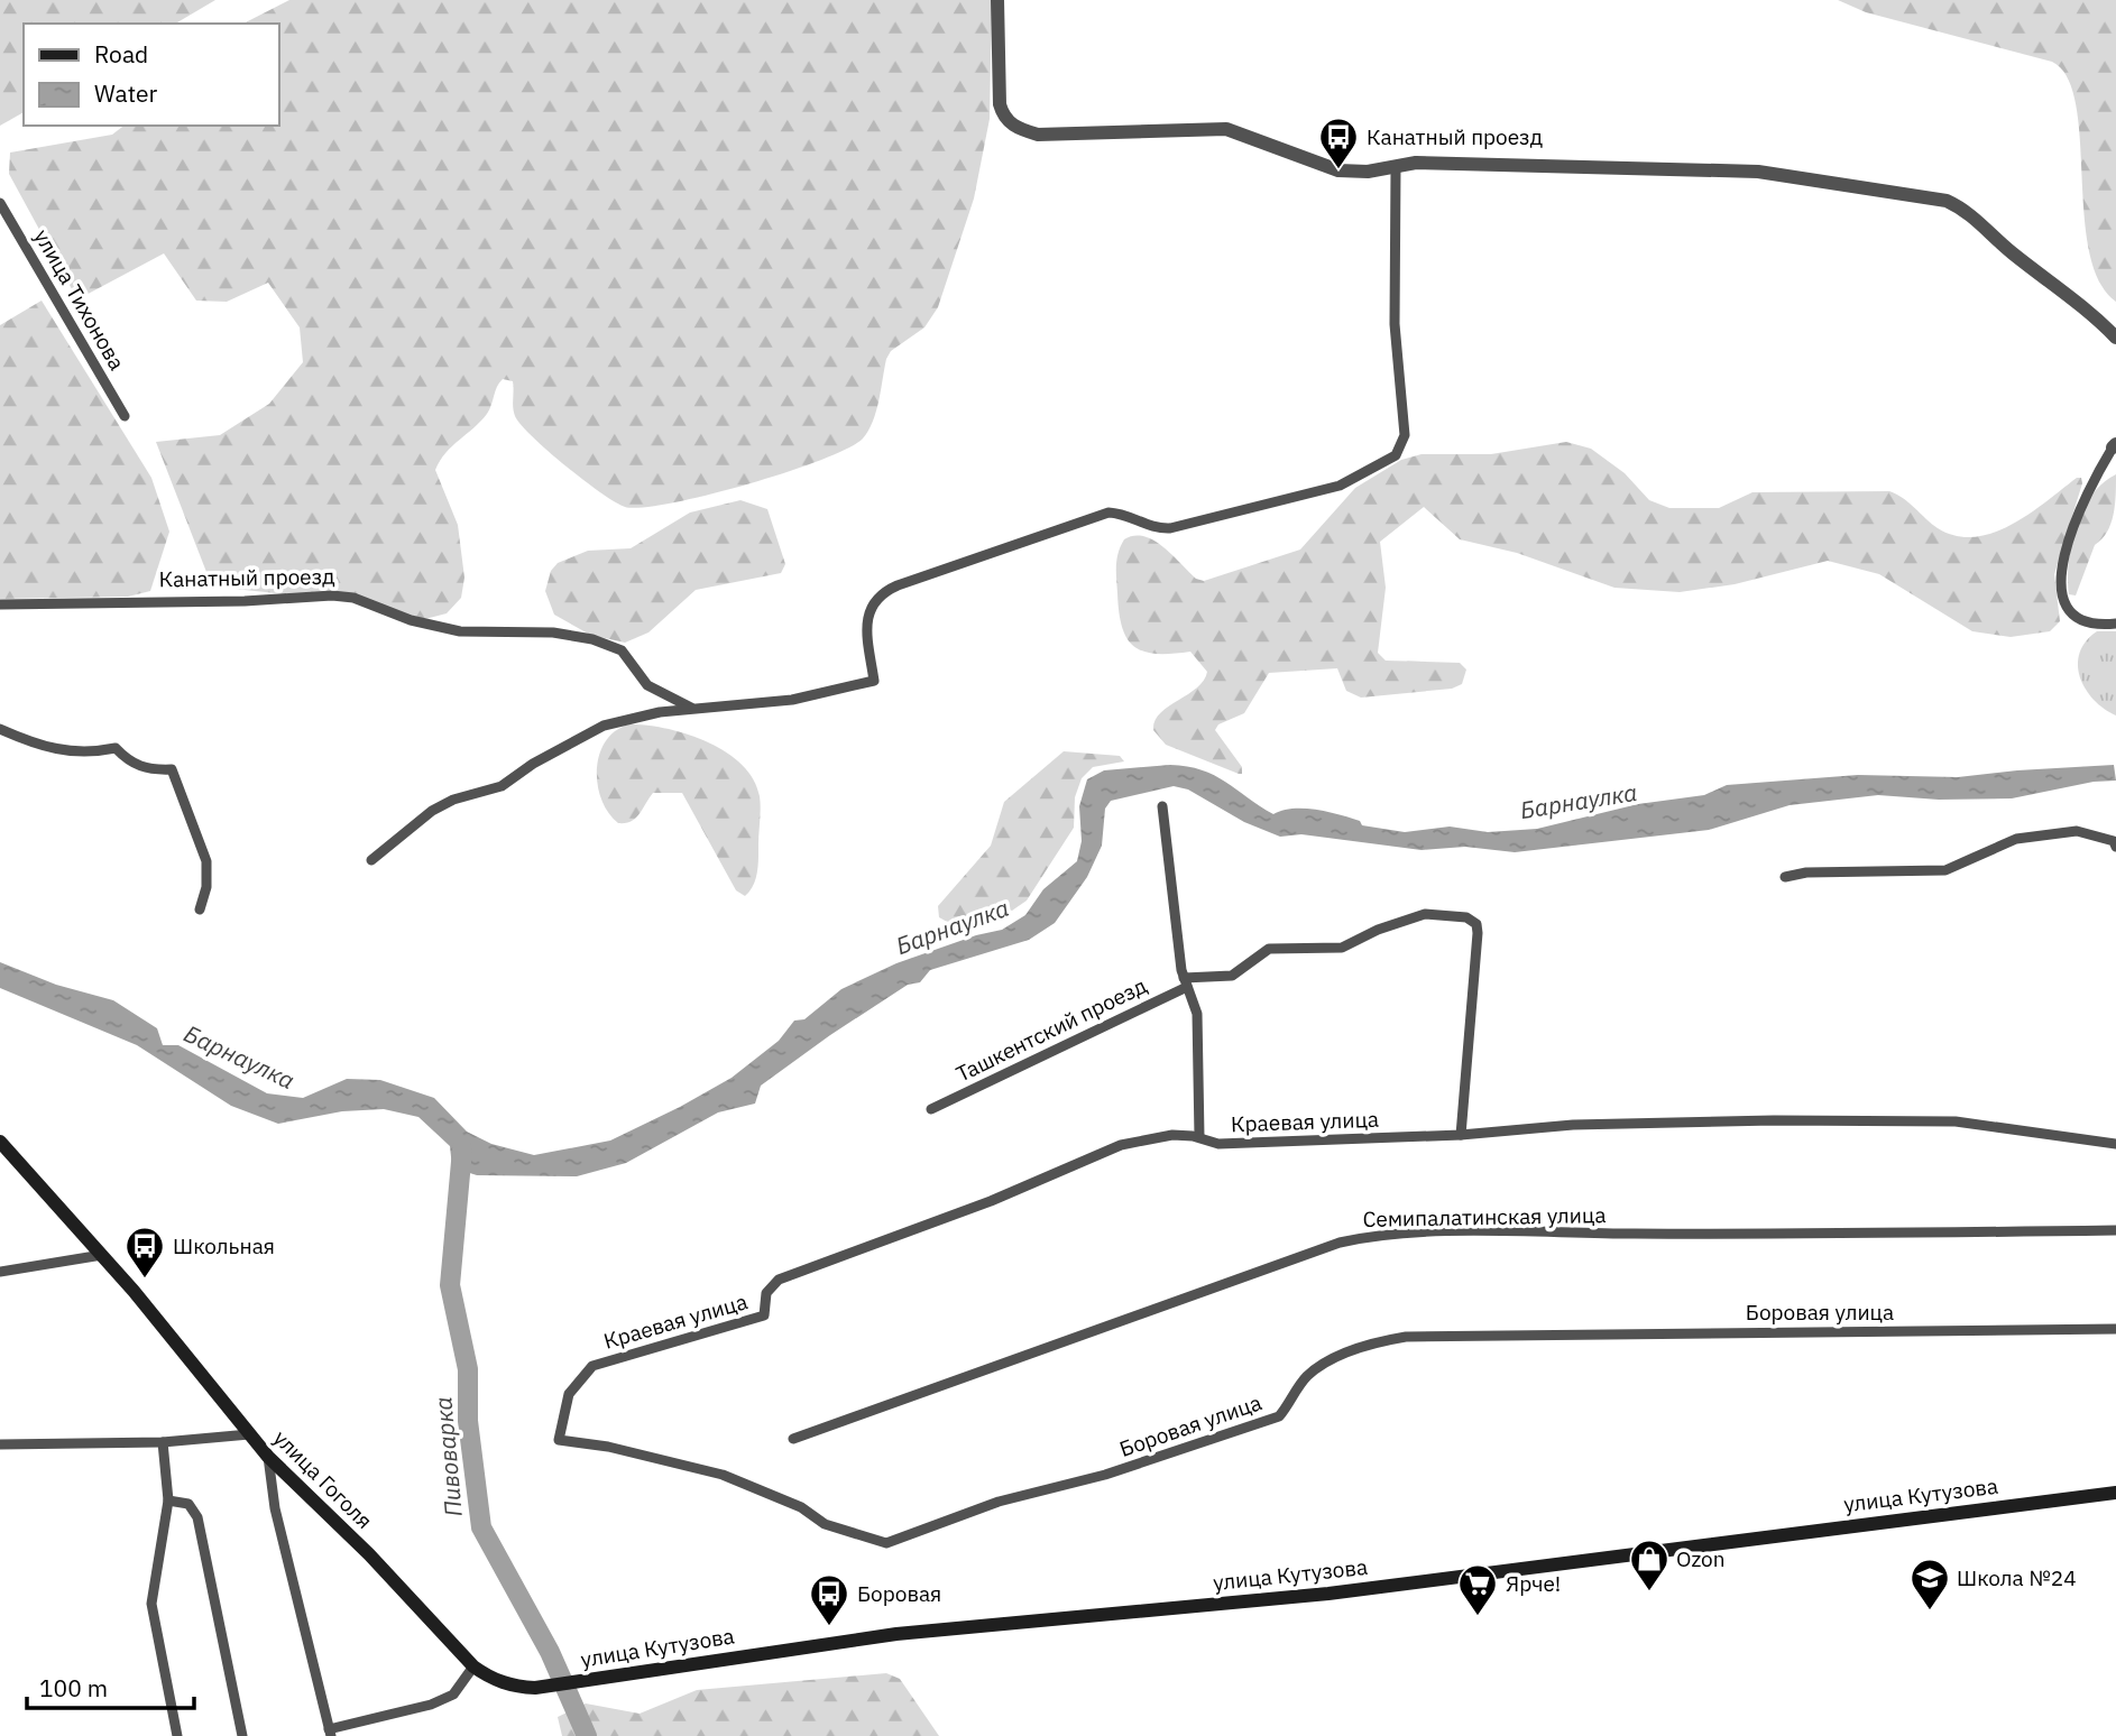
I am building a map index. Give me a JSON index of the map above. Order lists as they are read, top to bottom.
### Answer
{
  "streets": {
    "main road": ["улица Гоголя", "улица Кутузова"],
    "street": [
      "улица Тихонова",
      "Канатный проезд",
      "Ташкентский проезд",
      "Краевая улица",
      "Семипалатинская улица",
      "Боровая улица"
    ]
  },
  "crossings": [
    ["Ташкентский проезд", "Краевая улица"],
    ["Краевая улица", "Боровая улица"],
    ["улица Гоголя", "улица Кутузова"]
  ],
  "water": ["Барнаулка", "Пивоварка"],
  "places": {
    "bus stop": ["Канатный проезд", "Школьная", "Боровая"],
    "shop": ["Ozon"],
    "school or university": ["Школа №24"],
    "supermarket": ["Ярче!"]
  },
  "legend": ["Road", "Water"],
  "scale_bar": "100 m"
}
